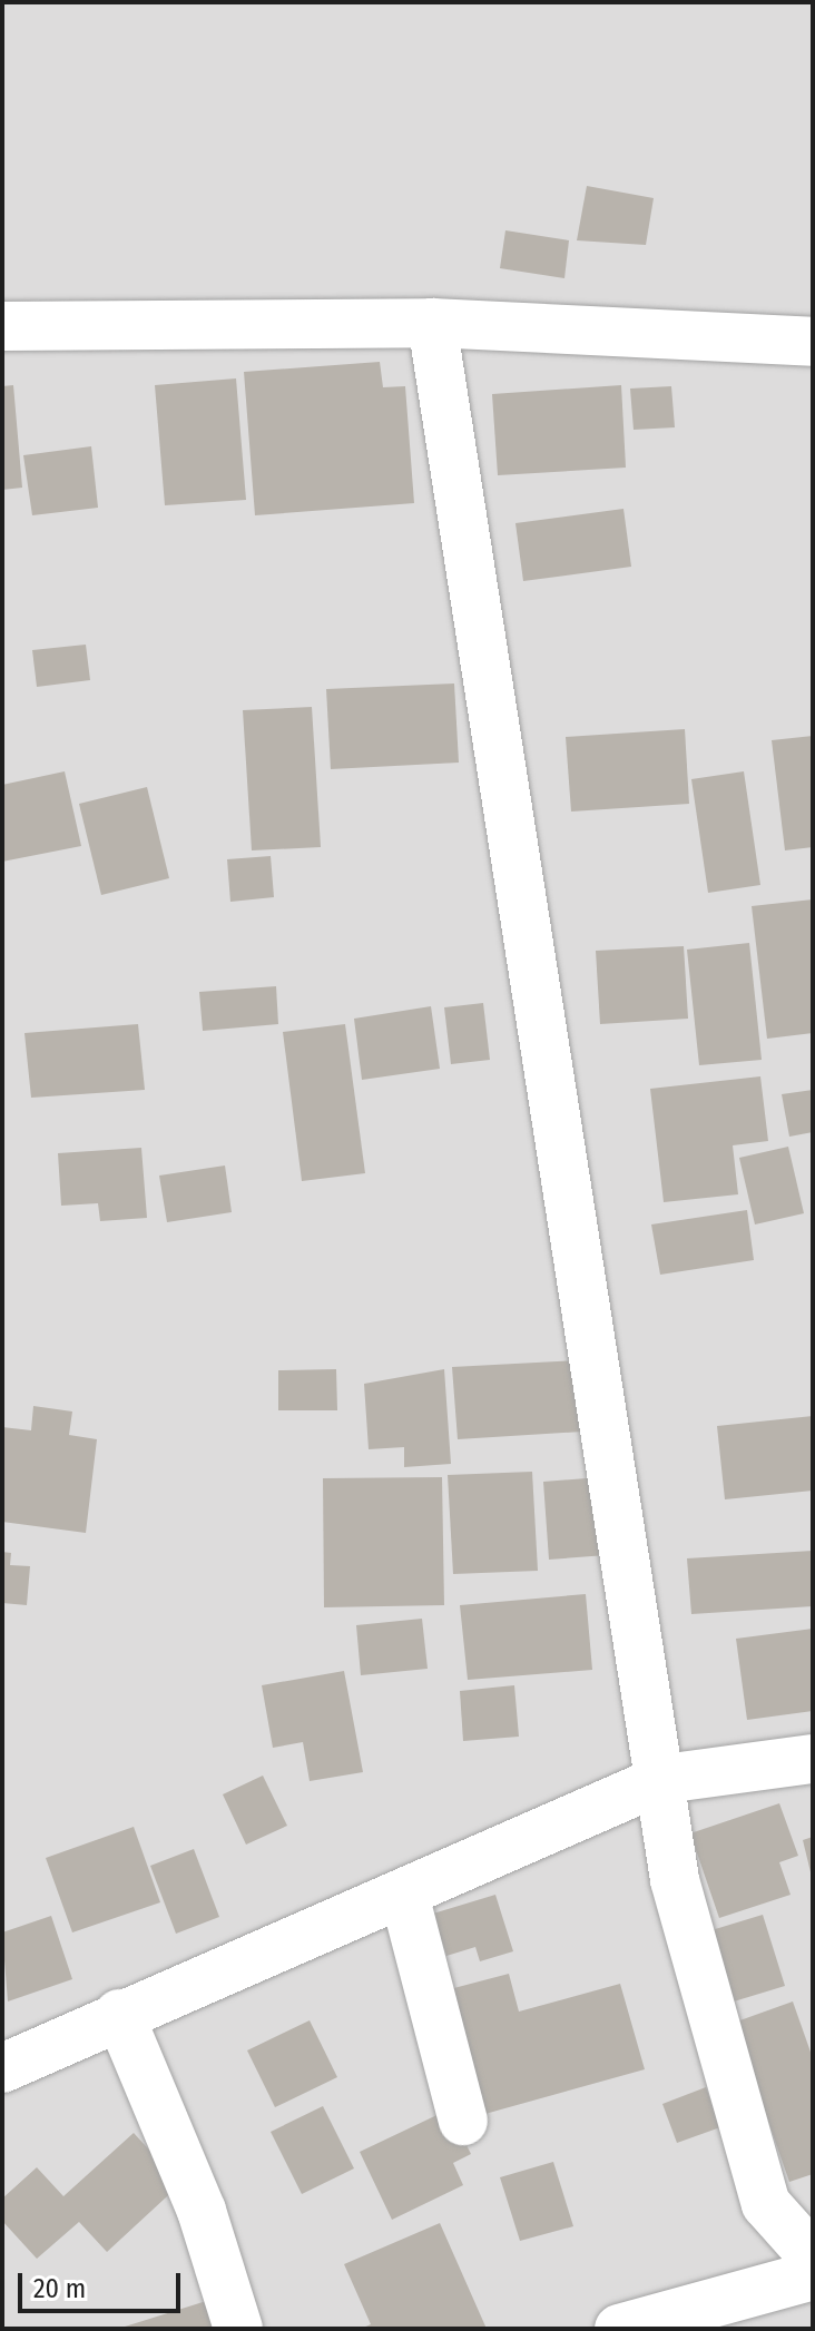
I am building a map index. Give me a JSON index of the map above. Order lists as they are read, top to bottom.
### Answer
{
  "scale_bar": "20 m"
}
